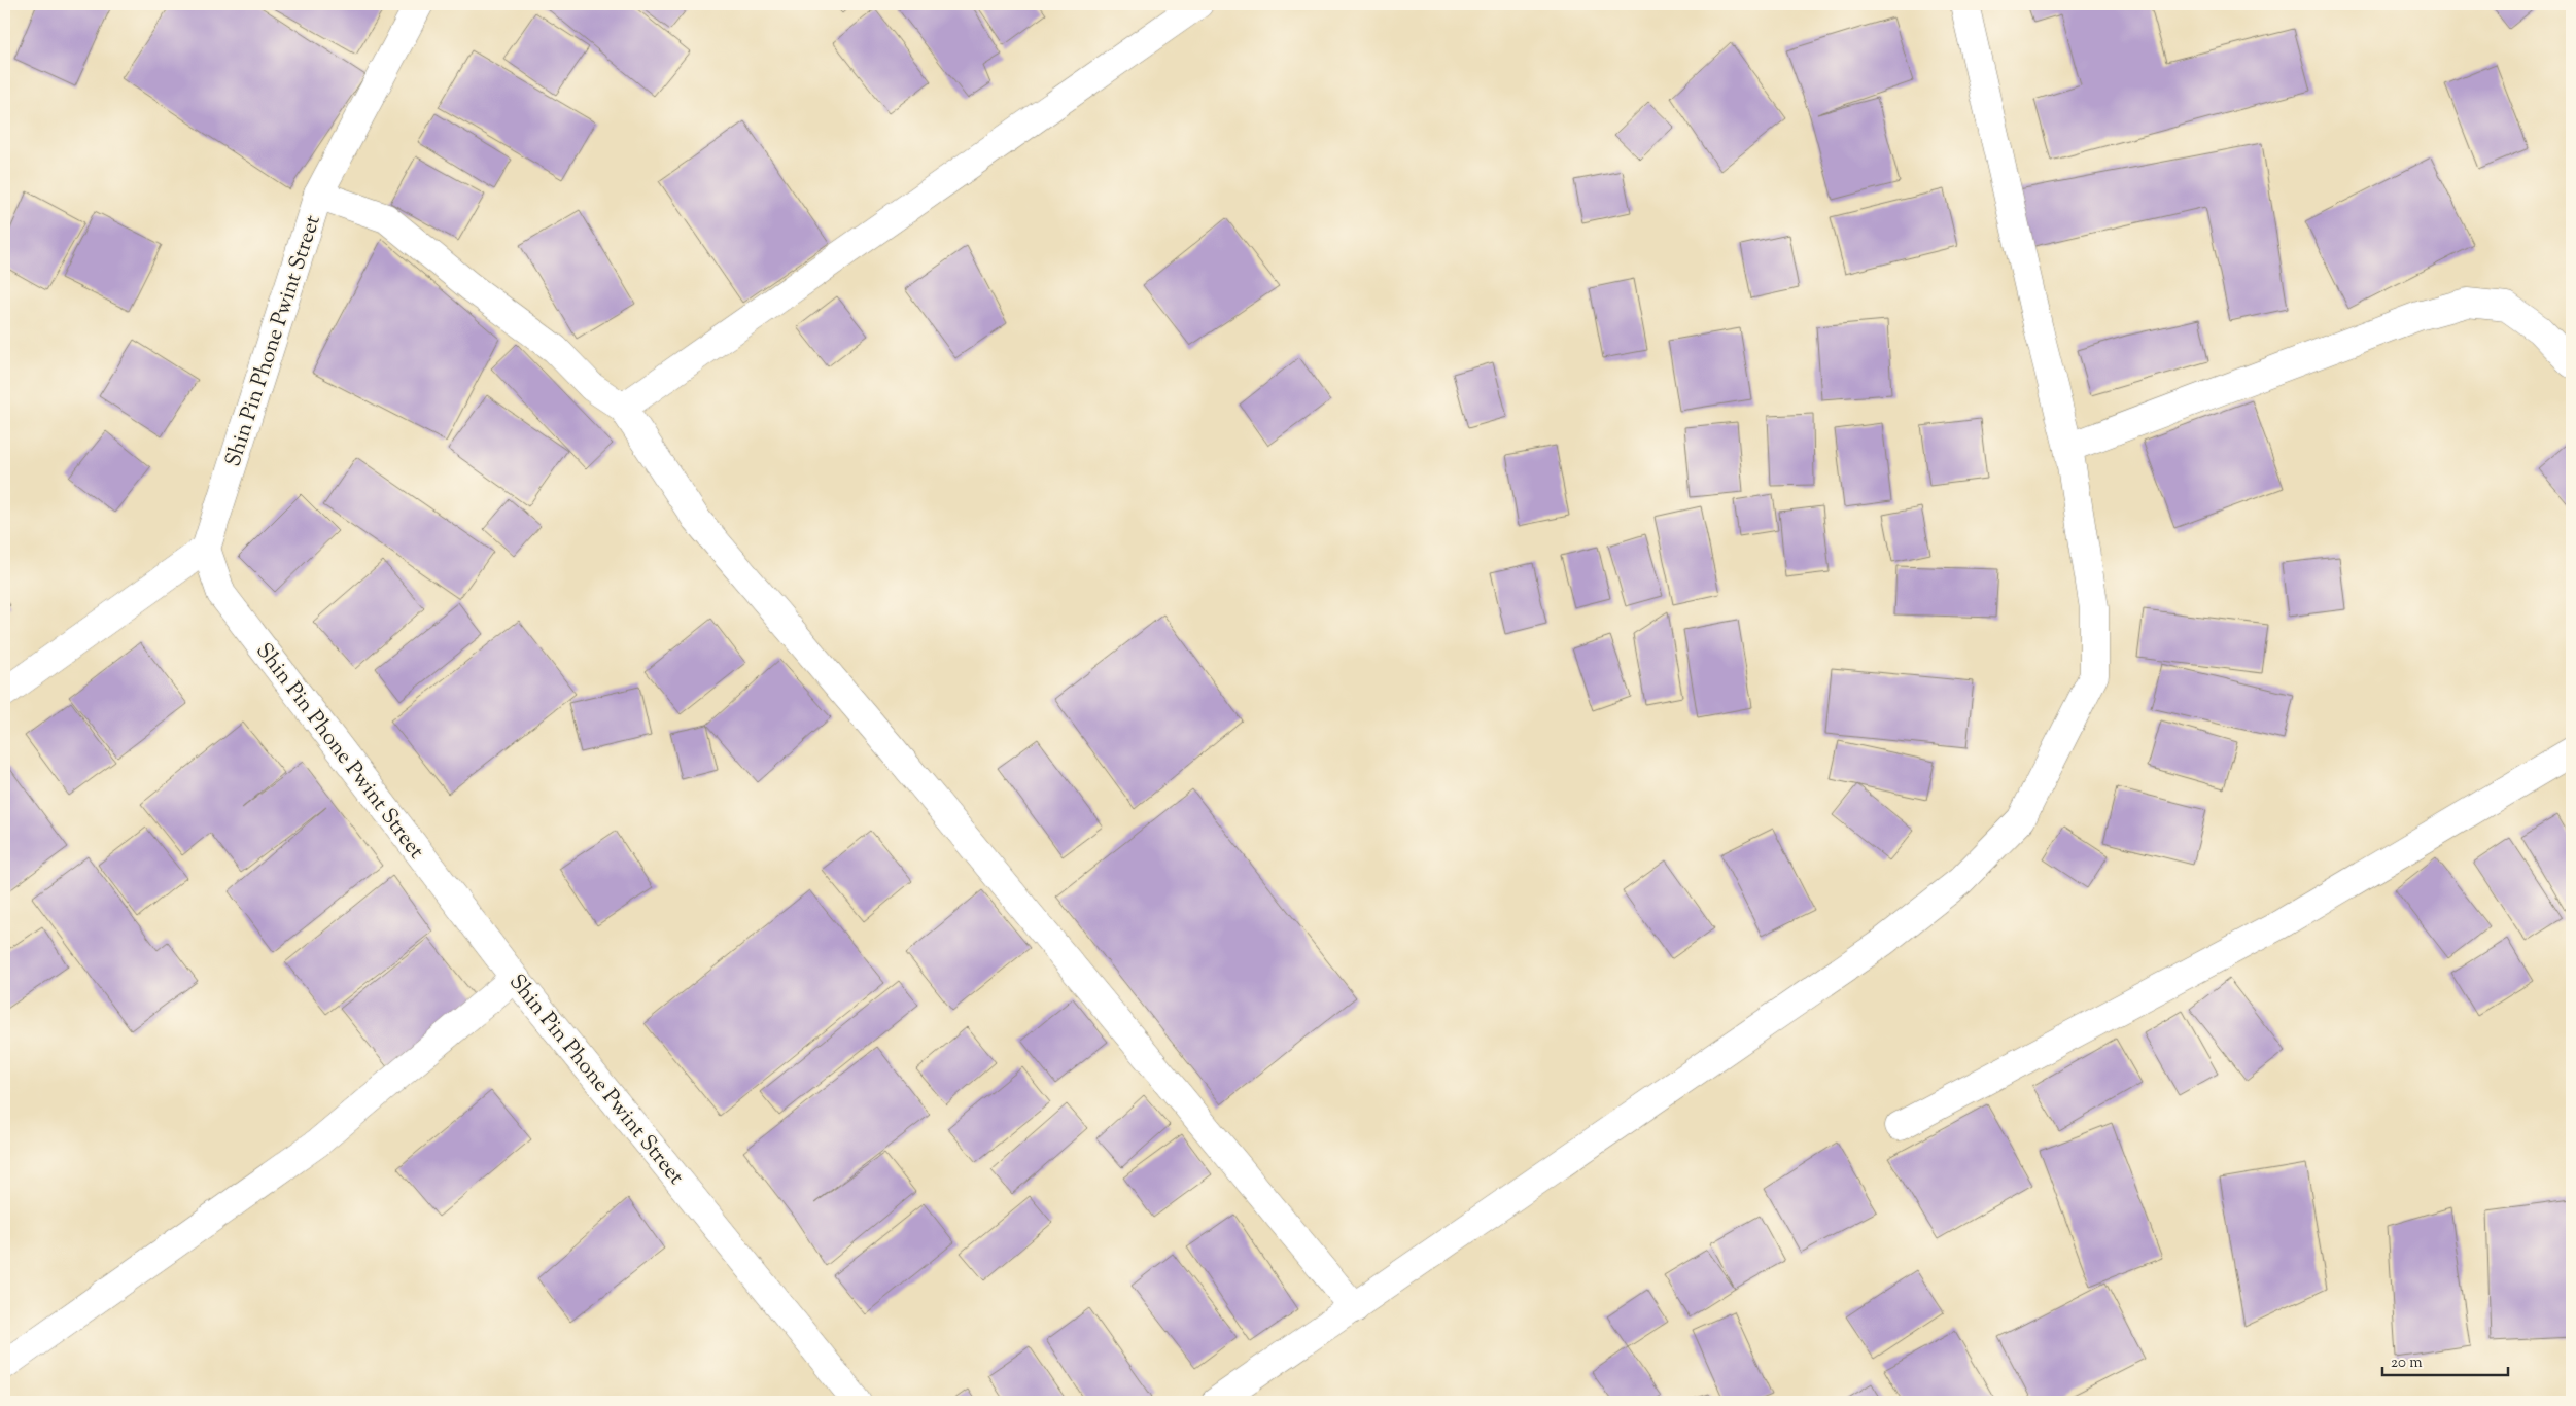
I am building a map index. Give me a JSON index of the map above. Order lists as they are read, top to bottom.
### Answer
{
  "streets": {
    "street": ["Shin Pin Phone Pwint Street"]
  },
  "scale_bar": "20 m"
}
